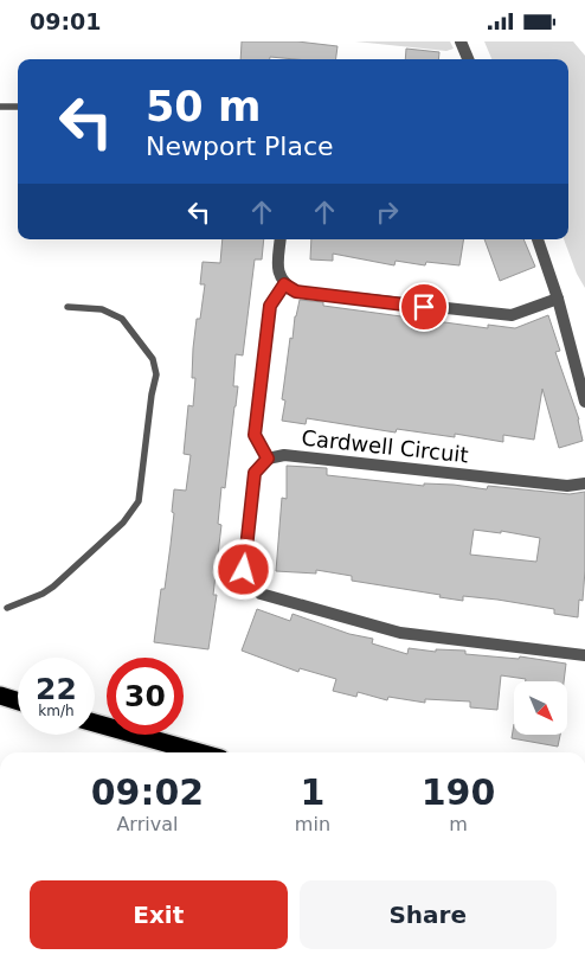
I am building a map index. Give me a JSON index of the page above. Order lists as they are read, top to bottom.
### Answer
{
  "streets": {
    "street": ["Cardwell Circuit"]
  },
  "north": "bottom right",
  "page": {
    "status": "09:01",
    "turn": ["50 m", "Newport Place"],
    "speed": "22 km/h",
    "limit": "30",
    "eta": [
      "09:02",
      "Arrival",
      "1",
      "min",
      "190",
      "m"
    ],
    "buttons": ["Exit", "Share"]
  }
}
